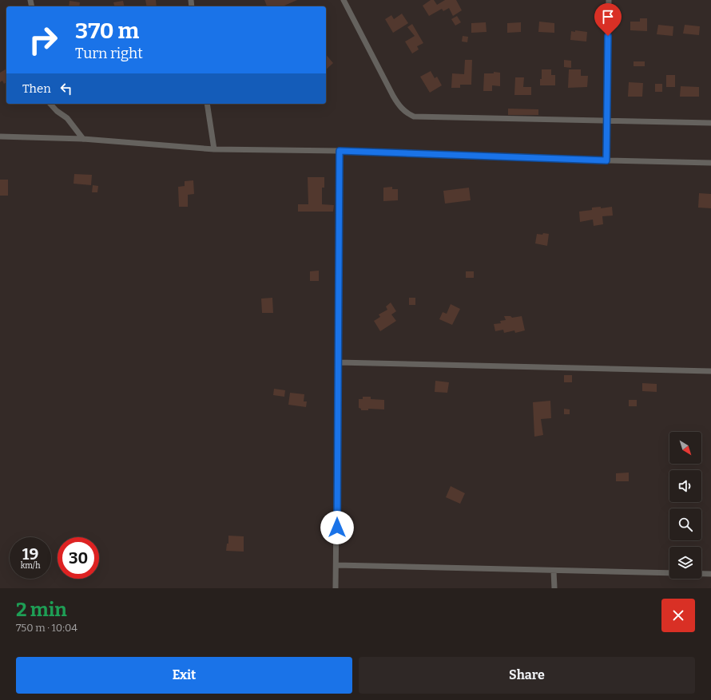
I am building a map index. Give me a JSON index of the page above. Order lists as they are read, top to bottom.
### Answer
{
  "north": "bottom right",
  "page": {
    "turn": ["370 m", "Turn right"],
    "then": "Then",
    "speed": "19 km/h",
    "limit": "30",
    "heading": ["2 min", "750 m · 10:04"],
    "buttons": ["Exit", "Share"]
  }
}
